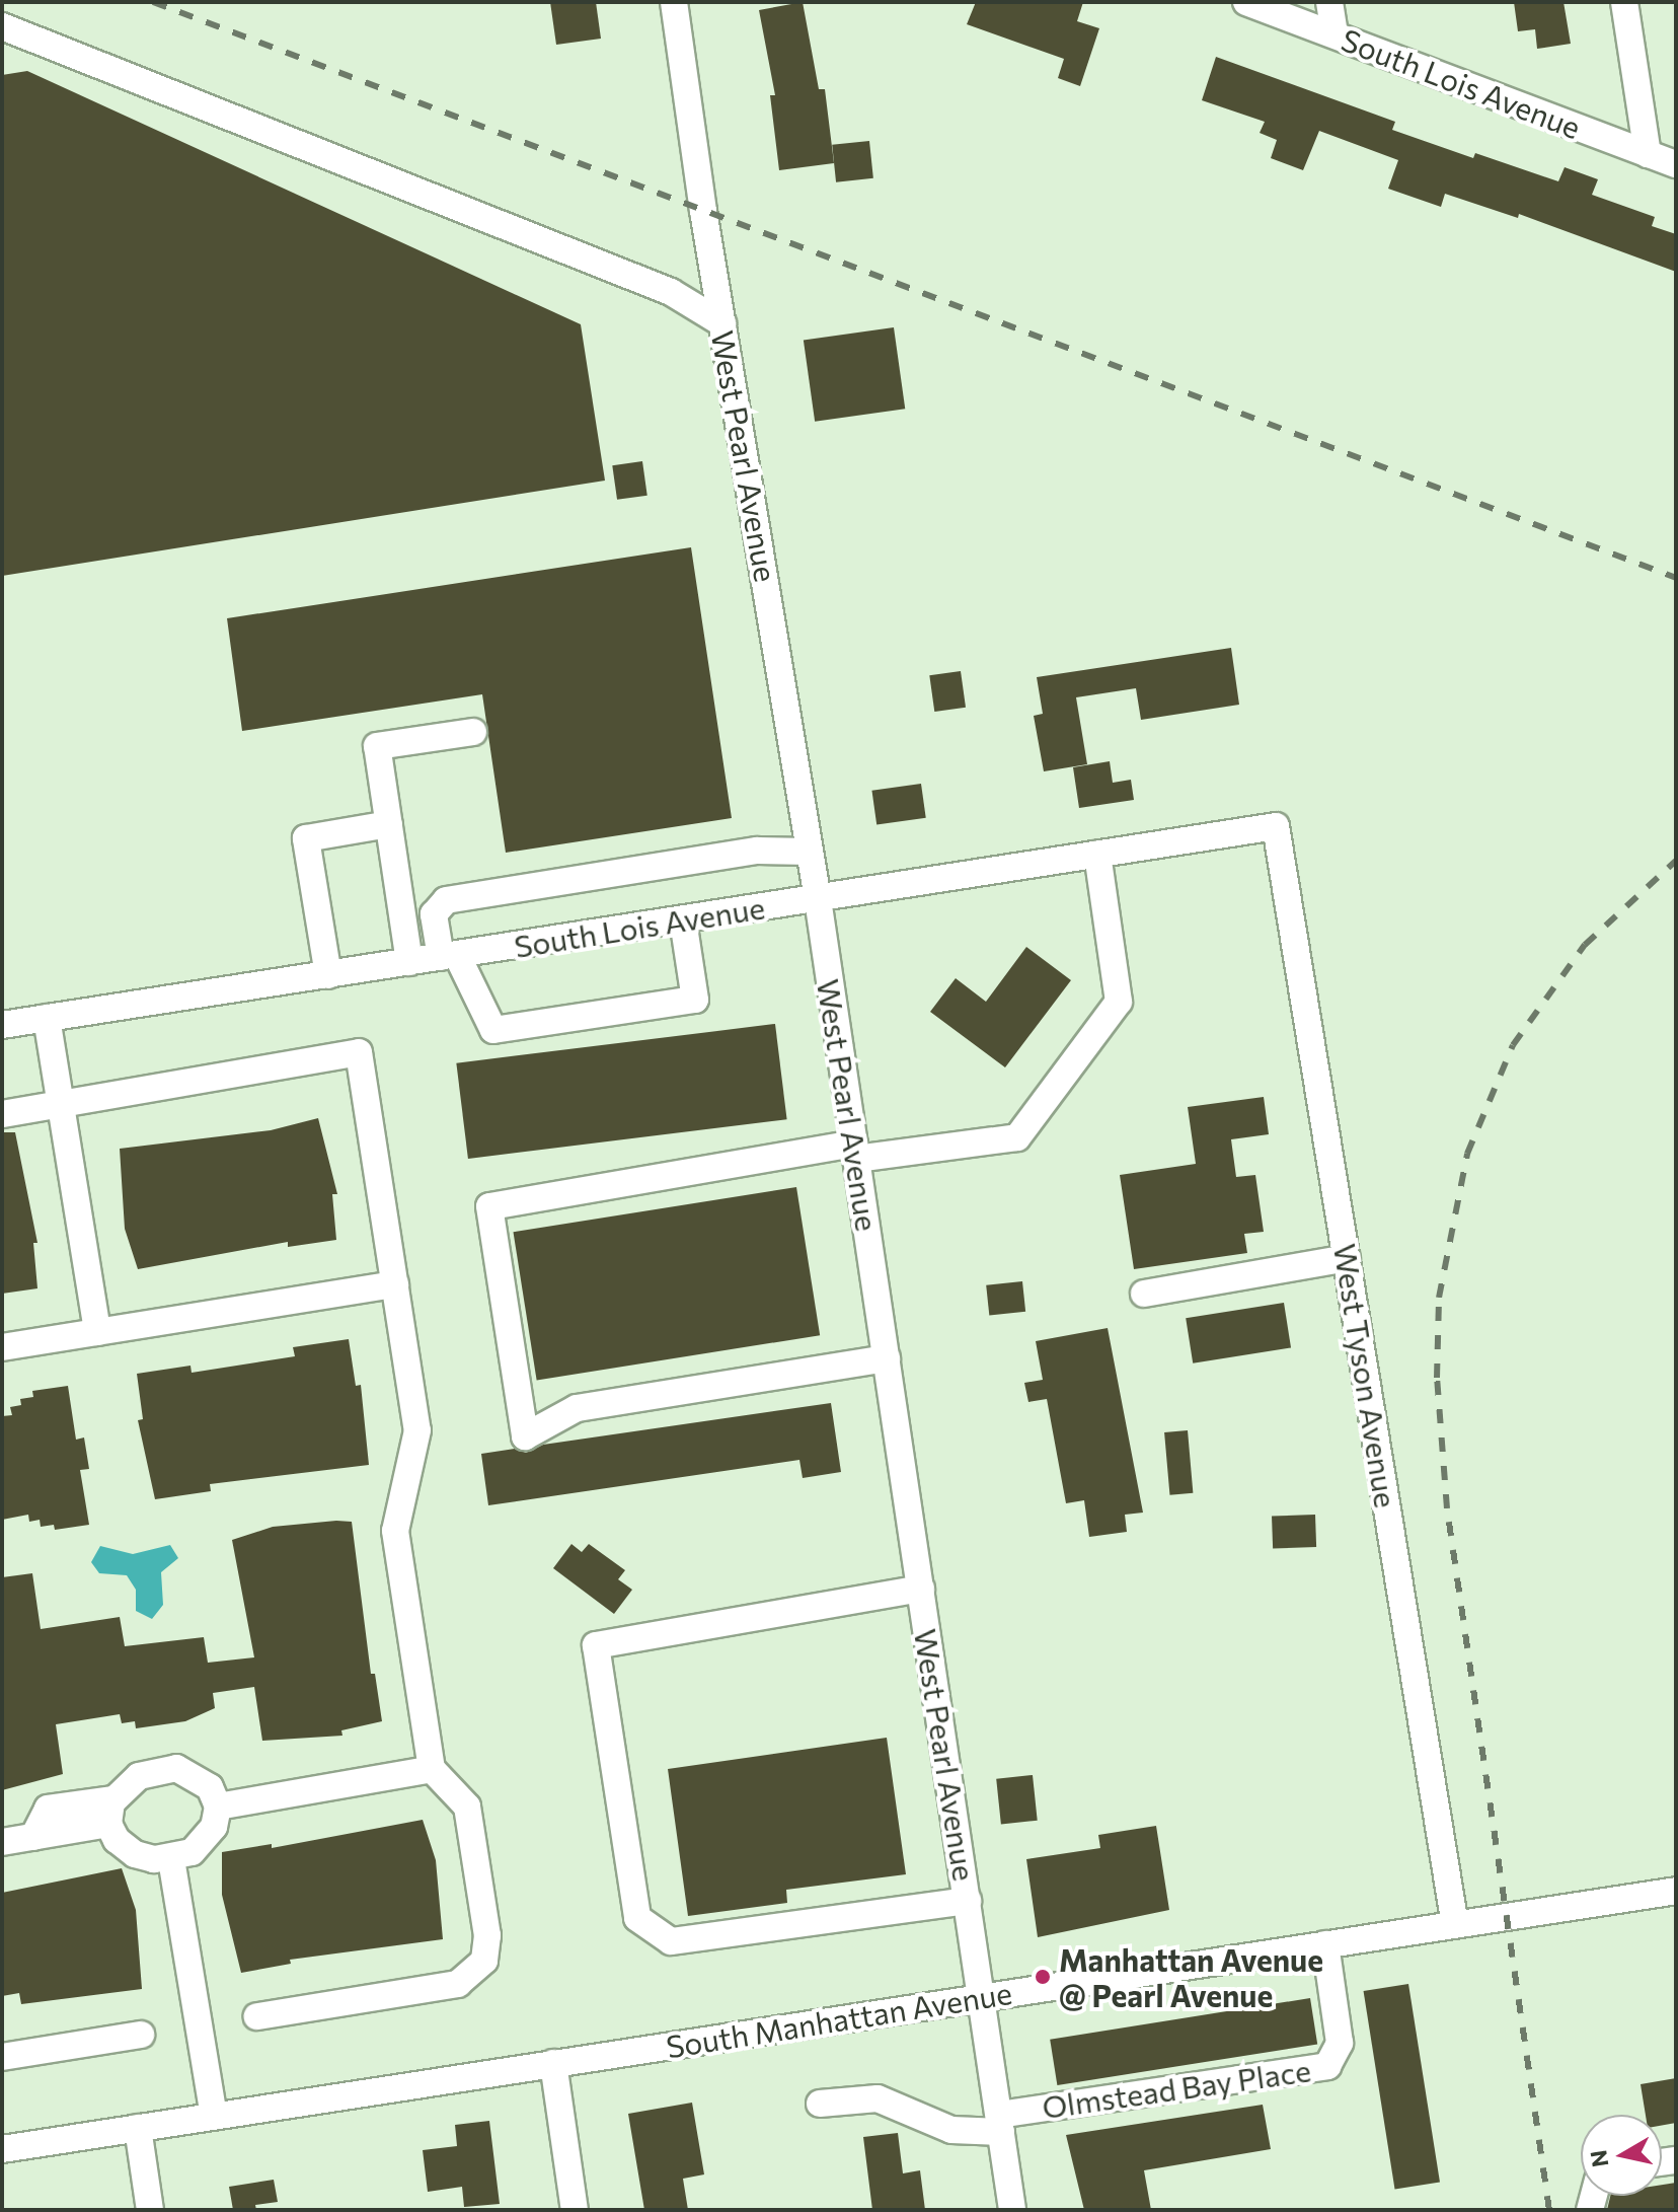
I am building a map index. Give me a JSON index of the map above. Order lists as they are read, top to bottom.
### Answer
{
  "streets": {
    "street": [
      "South Lois Avenue",
      "West Pearl Avenue",
      "West Tyson Avenue",
      "South Manhattan Avenue",
      "Olmstead Bay Place"
    ]
  },
  "crossings": [
    ["South Lois Avenue", "West Pearl Avenue"],
    ["South Lois Avenue", "West Tyson Avenue"],
    ["West Pearl Avenue", "South Manhattan Avenue"],
    ["West Pearl Avenue", "Olmstead Bay Place"],
    ["West Tyson Avenue", "South Manhattan Avenue"],
    ["South Manhattan Avenue", "Olmstead Bay Place"]
  ],
  "places": ["Manhattan Avenue @ Pearl Avenue"],
  "north": "left"
}
